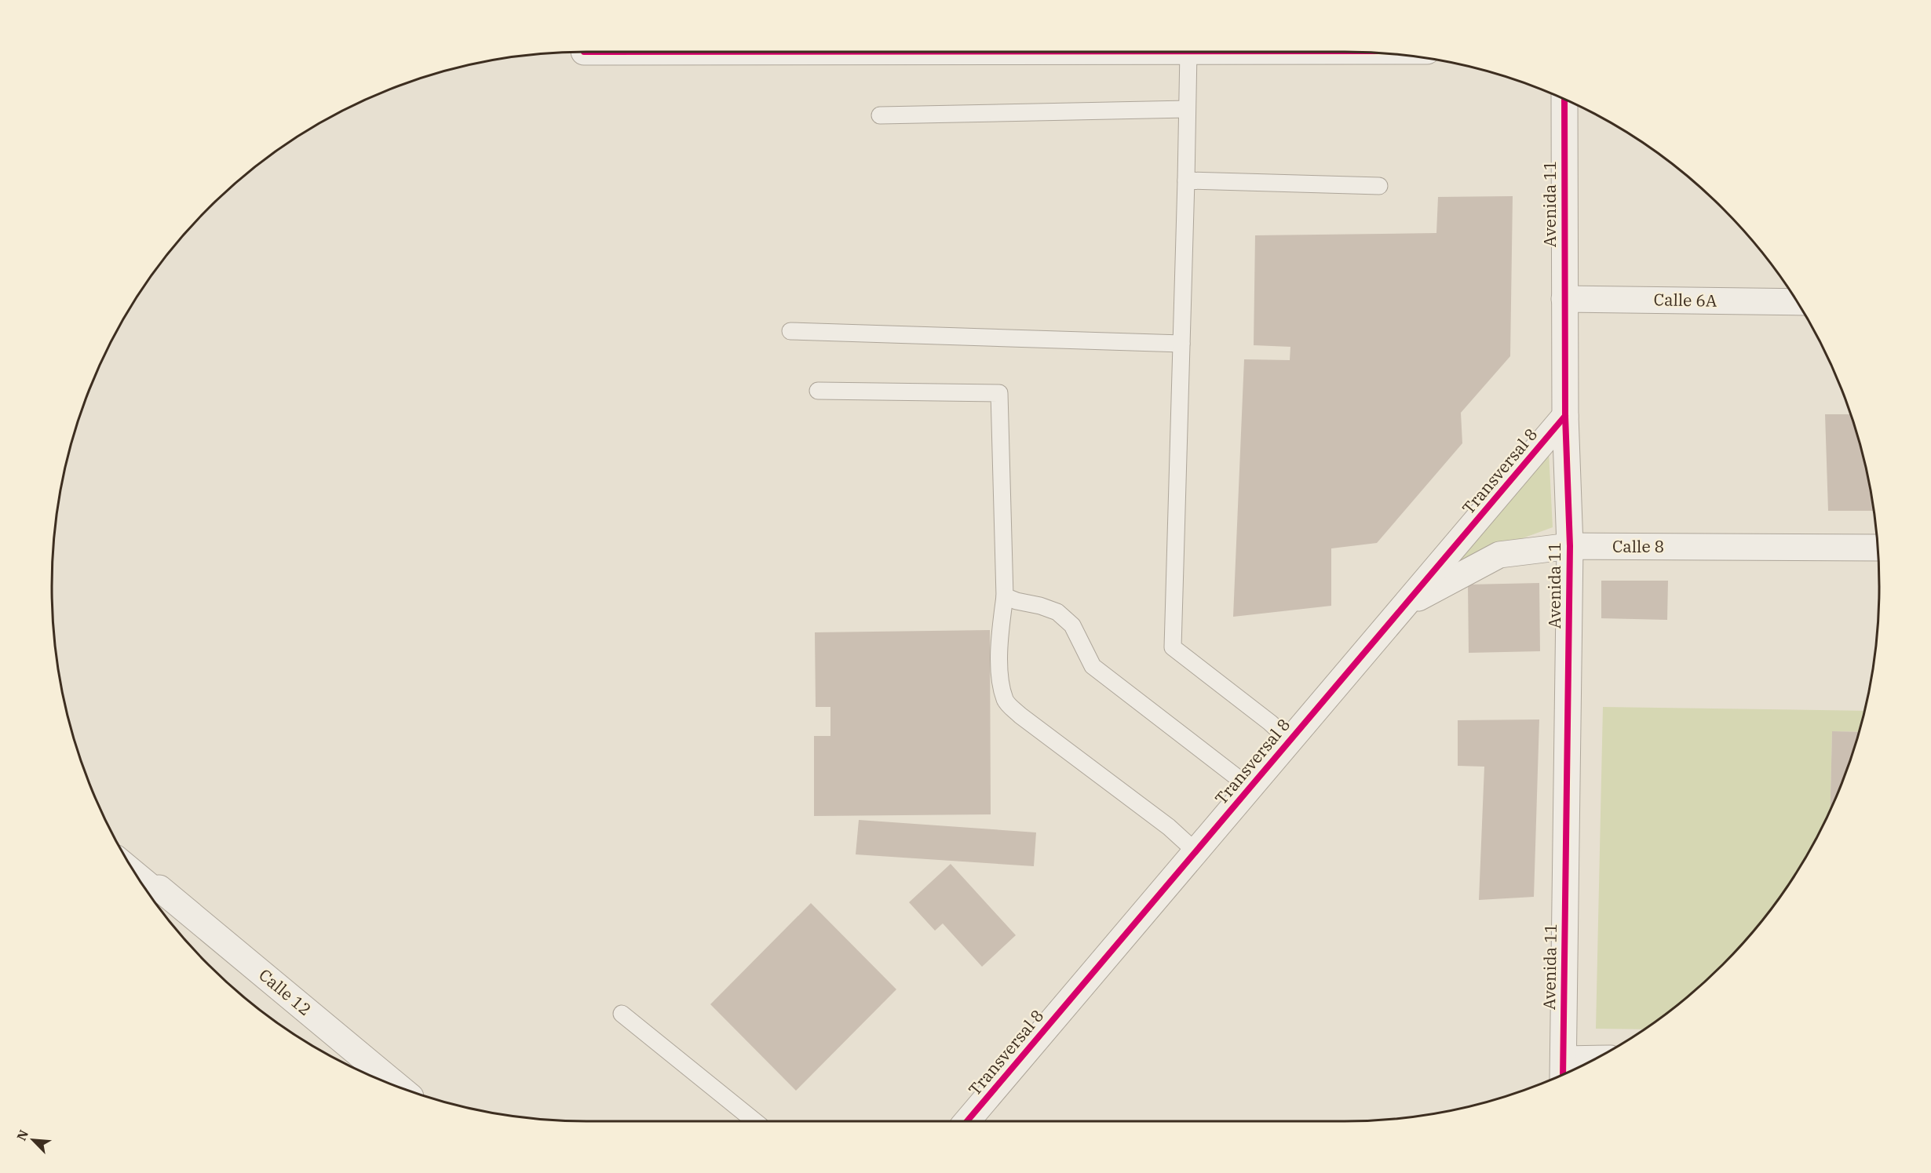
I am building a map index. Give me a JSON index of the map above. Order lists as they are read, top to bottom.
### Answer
{
  "streets": {
    "street": [
      "Avenida 11",
      "Calle 6A",
      "Transversal 8",
      "Calle 8",
      "Calle 12"
    ]
  },
  "crossings": [
    ["Avenida 11", "Calle 6A"],
    ["Avenida 11", "Transversal 8"],
    ["Avenida 11", "Calle 8"],
    ["Transversal 8", "Calle 8"]
  ],
  "north": "top left"
}
